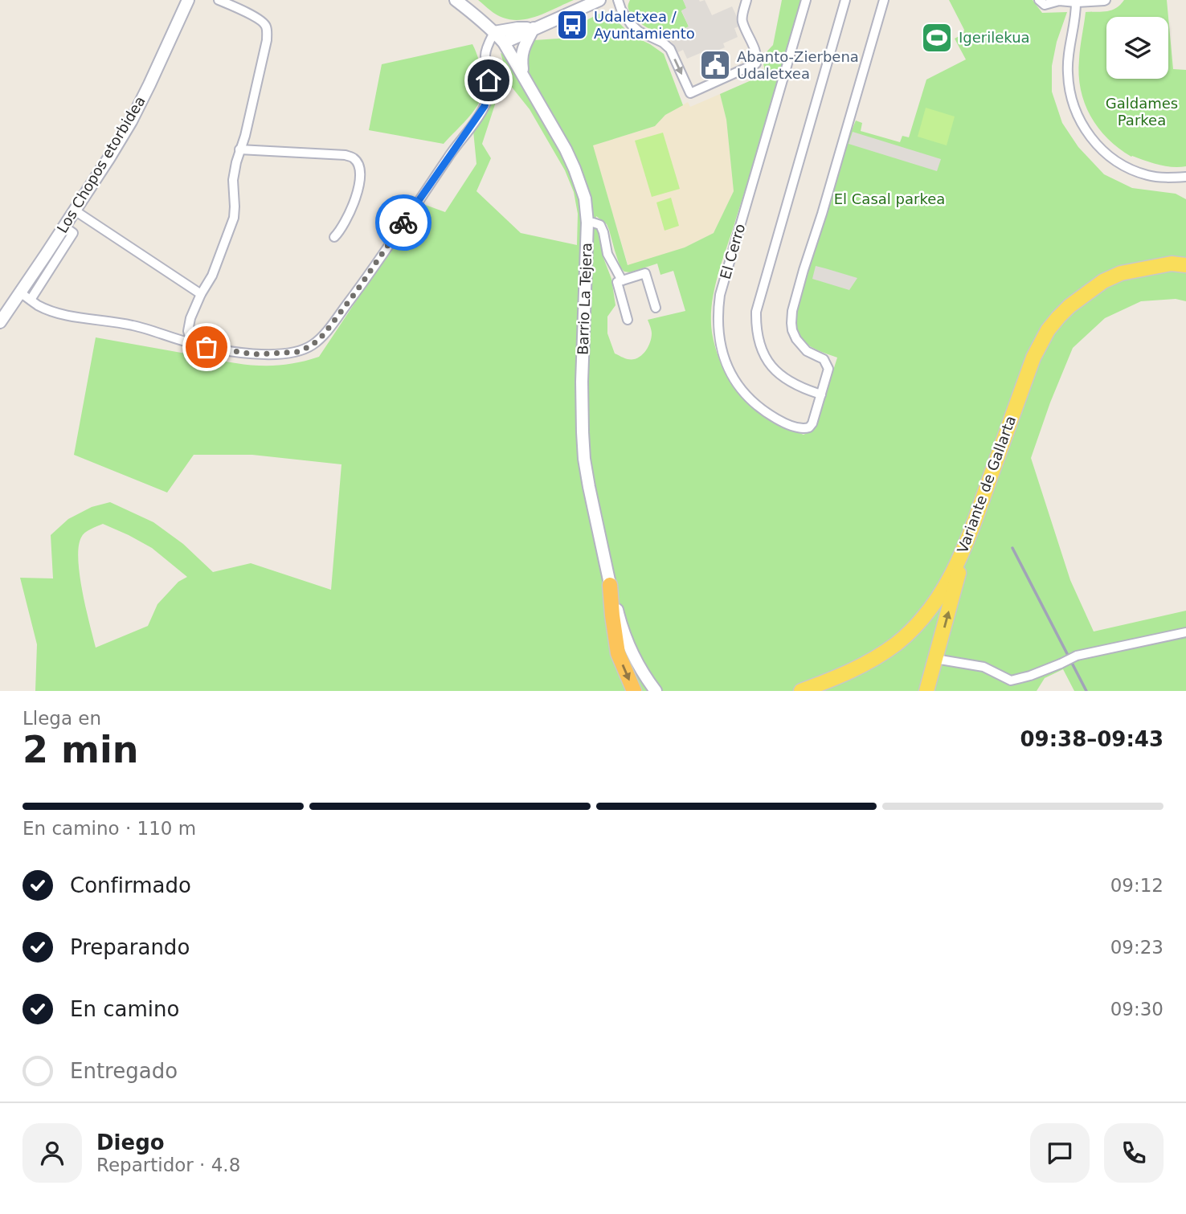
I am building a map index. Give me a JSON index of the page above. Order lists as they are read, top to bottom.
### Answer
{
  "streets": {
    "main road": ["Variante de Gallarta"],
    "street": ["Los Chopos etorbidea", "El Cerro", "Barrio La Tejera"]
  },
  "parks": ["Galdames Parkea", "El Casal parkea"],
  "places": {
    "bus stop": ["Udaletxea / Ayuntamiento"],
    "sports": ["Igerilekua"],
    "public building": ["Abanto-Zierbena Udaletxea"]
  },
  "page": {
    "heading": ["2 min", "Llega en", "09:38–09:43"],
    "panel": ["Diego", "Repartidor · 4.8"],
    "bar": "En camino · 110 m",
    "list": [
      ["Confirmado", "09:12"],
      ["Preparando", "09:23"],
      ["En camino", "09:30"],
      "Entregado"
    ]
  }
}
